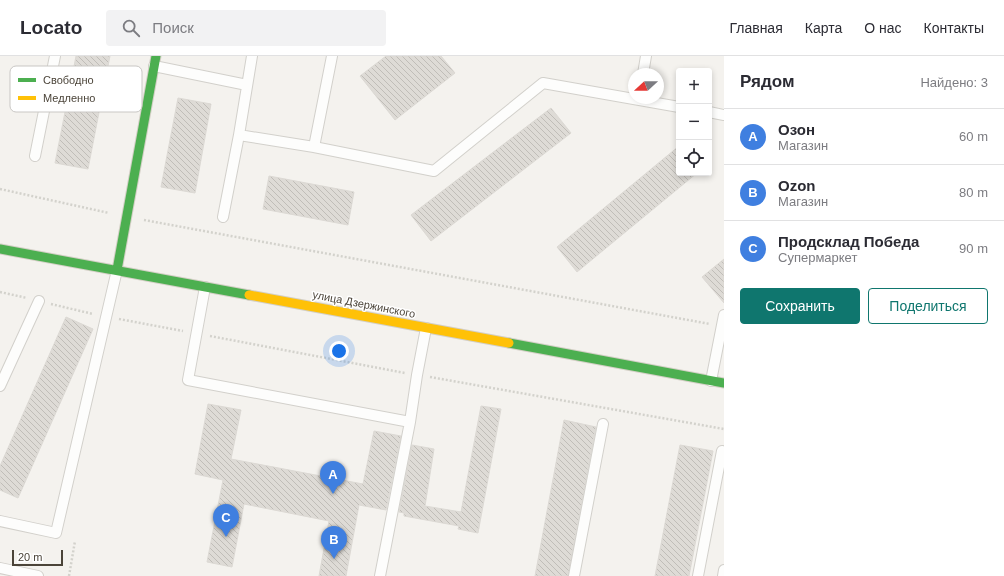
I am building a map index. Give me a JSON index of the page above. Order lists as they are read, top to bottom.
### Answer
{
  "streets": {
    "main road": ["улица Дзержинского"]
  },
  "legend": ["Свободно", "Медленно"],
  "scale_bar": "20 m",
  "north": "left",
  "page": {
    "header": "Locato",
    "search": "Поиск",
    "nav": [
      "Главная",
      "Карта",
      "О нас",
      "Контакты"
    ],
    "heading": ["Рядом", "Найдено: 3"],
    "map_buttons": ["+", "−"],
    "list": [
      {
        "mark": "A",
        "name": "Озон",
        "note": "Магазин",
        "value": "60 m"
      },
      {
        "mark": "B",
        "name": "Ozon",
        "note": "Магазин",
        "value": "80 m"
      },
      {
        "mark": "C",
        "name": "Продсклад Победа",
        "note": "Супермаркет",
        "value": "90 m"
      }
    ],
    "buttons": ["Сохранить", "Поделиться"],
    "pins": ["A", "C", "B"],
    "scale": "20 m"
  }
}
